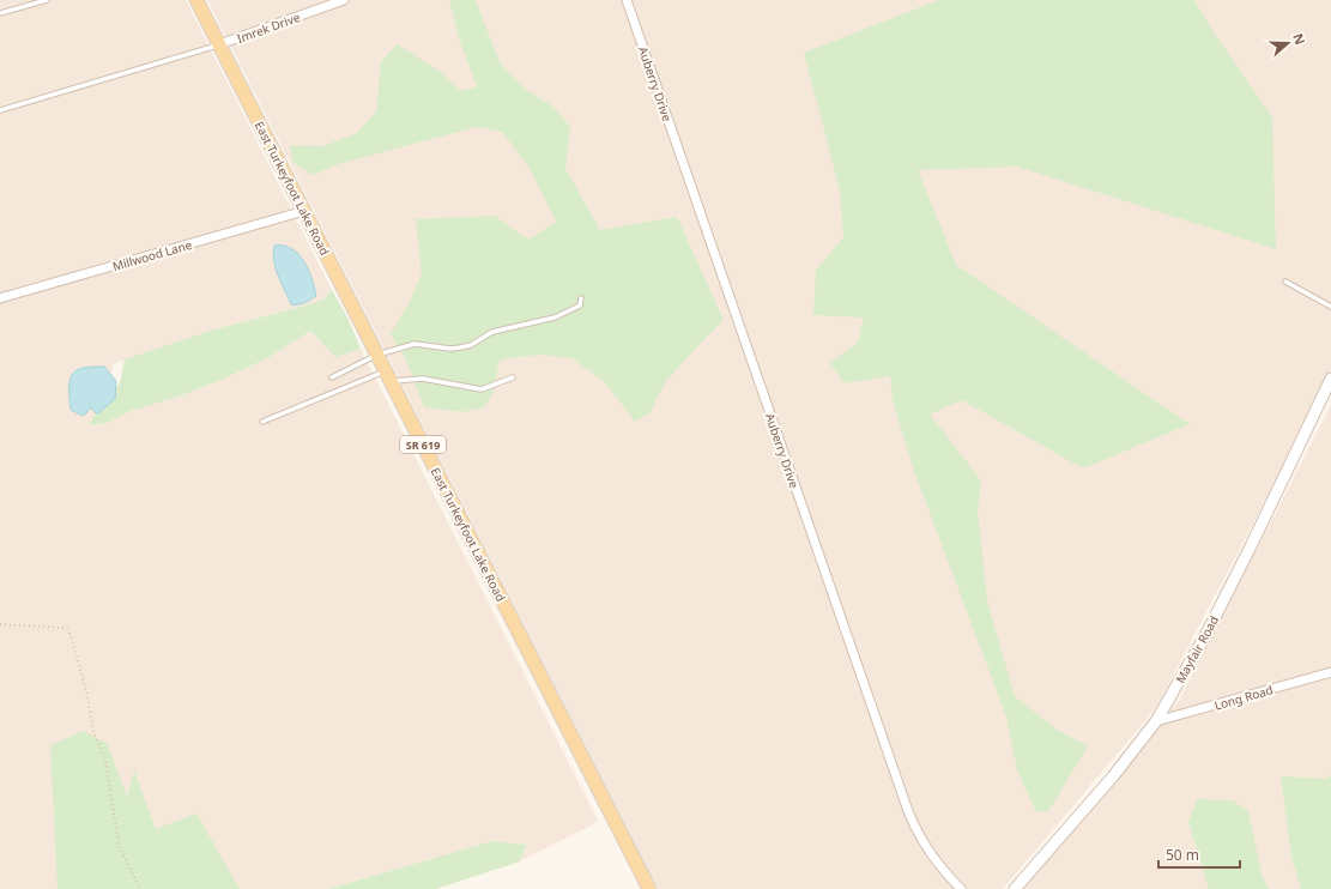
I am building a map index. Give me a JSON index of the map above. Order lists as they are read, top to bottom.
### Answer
{
  "streets": {
    "main road": ["East Turkeyfoot Lake Road", "SR 619"],
    "street": [
      "Imrek Drive",
      "Auberry Drive",
      "Millwood Lane",
      "Mayfair Road",
      "Long Road"
    ]
  },
  "crossings": [
    ["Imrek Drive", "East Turkeyfoot Lake Road"],
    ["East Turkeyfoot Lake Road", "Millwood Lane"],
    ["Mayfair Road", "Long Road"]
  ],
  "scale_bar": "50 m",
  "north": "right"
}
